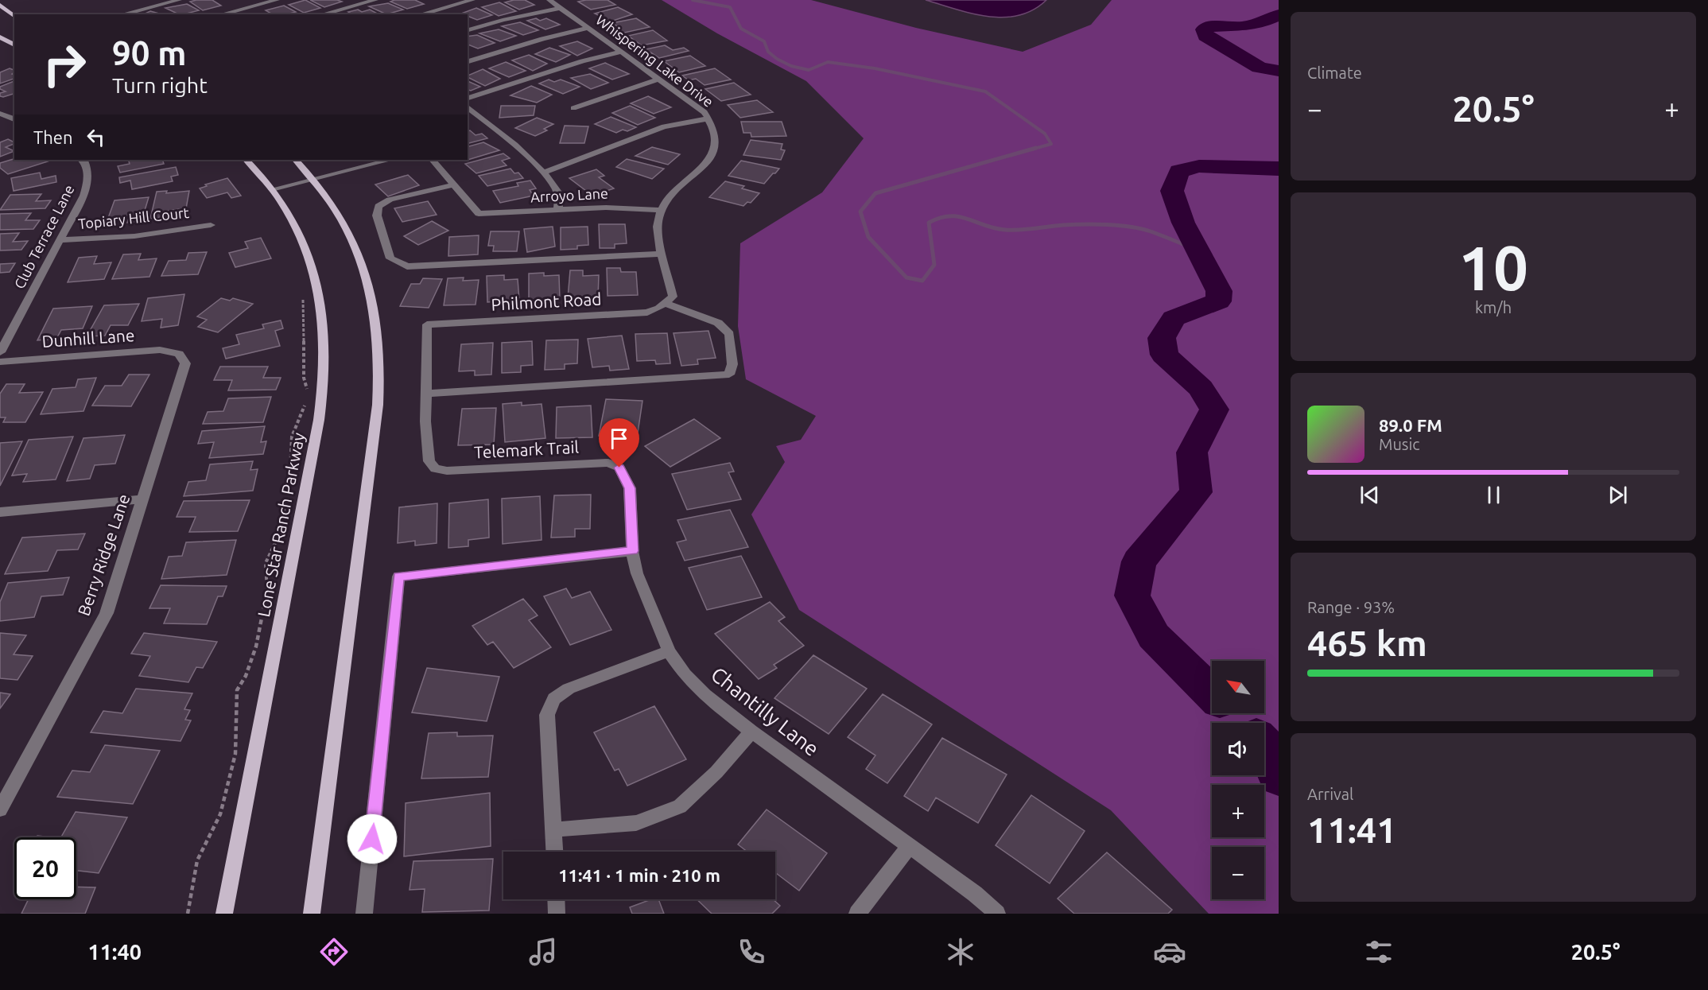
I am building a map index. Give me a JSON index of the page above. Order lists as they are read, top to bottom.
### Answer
{
  "streets": {
    "main road": ["Lone Star Ranch Parkway"],
    "street": [
      "Whispering Lake Drive",
      "Arroyo Lane",
      "Topiary Hill Court",
      "Club Terrace Lane",
      "Philmont Road",
      "Dunhill Lane",
      "Telemark Trail",
      "Berry Ridge Lane",
      "Chantilly Lane"
    ]
  },
  "crossings": [
    ["Whispering Lake Drive", "Arroyo Lane"],
    ["Whispering Lake Drive", "Philmont Road"],
    ["Topiary Hill Court", "Club Terrace Lane"],
    ["Philmont Road", "Telemark Trail"],
    ["Dunhill Lane", "Berry Ridge Lane"],
    ["Telemark Trail", "Chantilly Lane"]
  ],
  "north": "top left",
  "page": {
    "tile": [
      "Climate",
      ["10", "km/h"],
      ["Range · 93%", "465 km"],
      ["Arrival", "11:41"]
    ],
    "turn": ["90 m", "Turn right"],
    "heat": ["−", "20.5°", "+"],
    "then": "Then",
    "song": ["89.0 FM", "Music"],
    "map_buttons": ["+", "−"],
    "limit": "20",
    "trip": "11:41 · 1 min · 210 m",
    "tabs": ["11:40", "20.5°"]
  }
}
